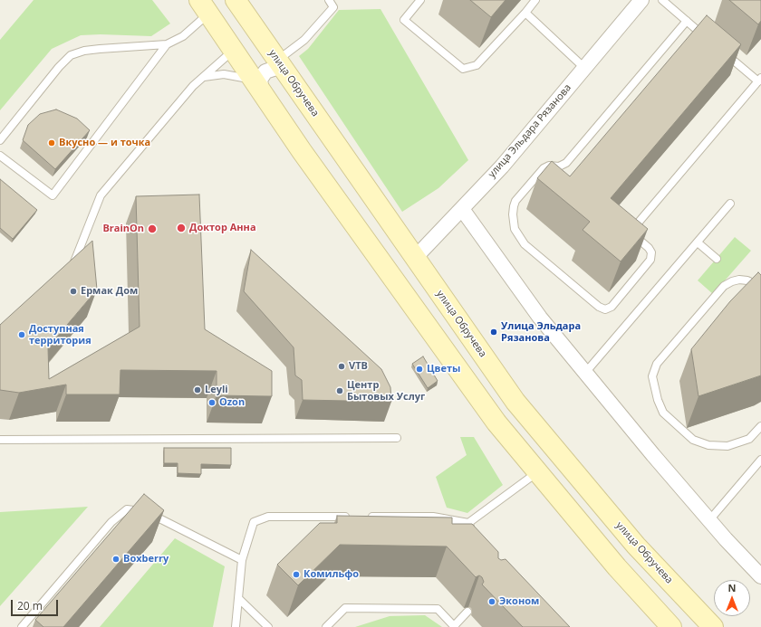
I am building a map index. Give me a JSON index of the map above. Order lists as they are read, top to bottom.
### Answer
{
  "streets": {
    "main road": ["улица Обручева"],
    "street": ["улица Эльдара Рязанова"]
  },
  "crossings": [
    ["улица Обручева", "улица Эльдара Рязанова"]
  ],
  "places": [
    "Вкусно — и точка",
    "Доктор Анна",
    "BrainOn",
    "Ермак Дом",
    "Улица Эльдара Рязанова",
    "Доступная территория",
    "VTB",
    "Цветы",
    "Leyli",
    "Центр Бытовых Услуг",
    "Ozon",
    "Boxberry",
    "Комильфо",
    "Эконом"
  ],
  "scale_bar": "20 m",
  "north": "top"
}
